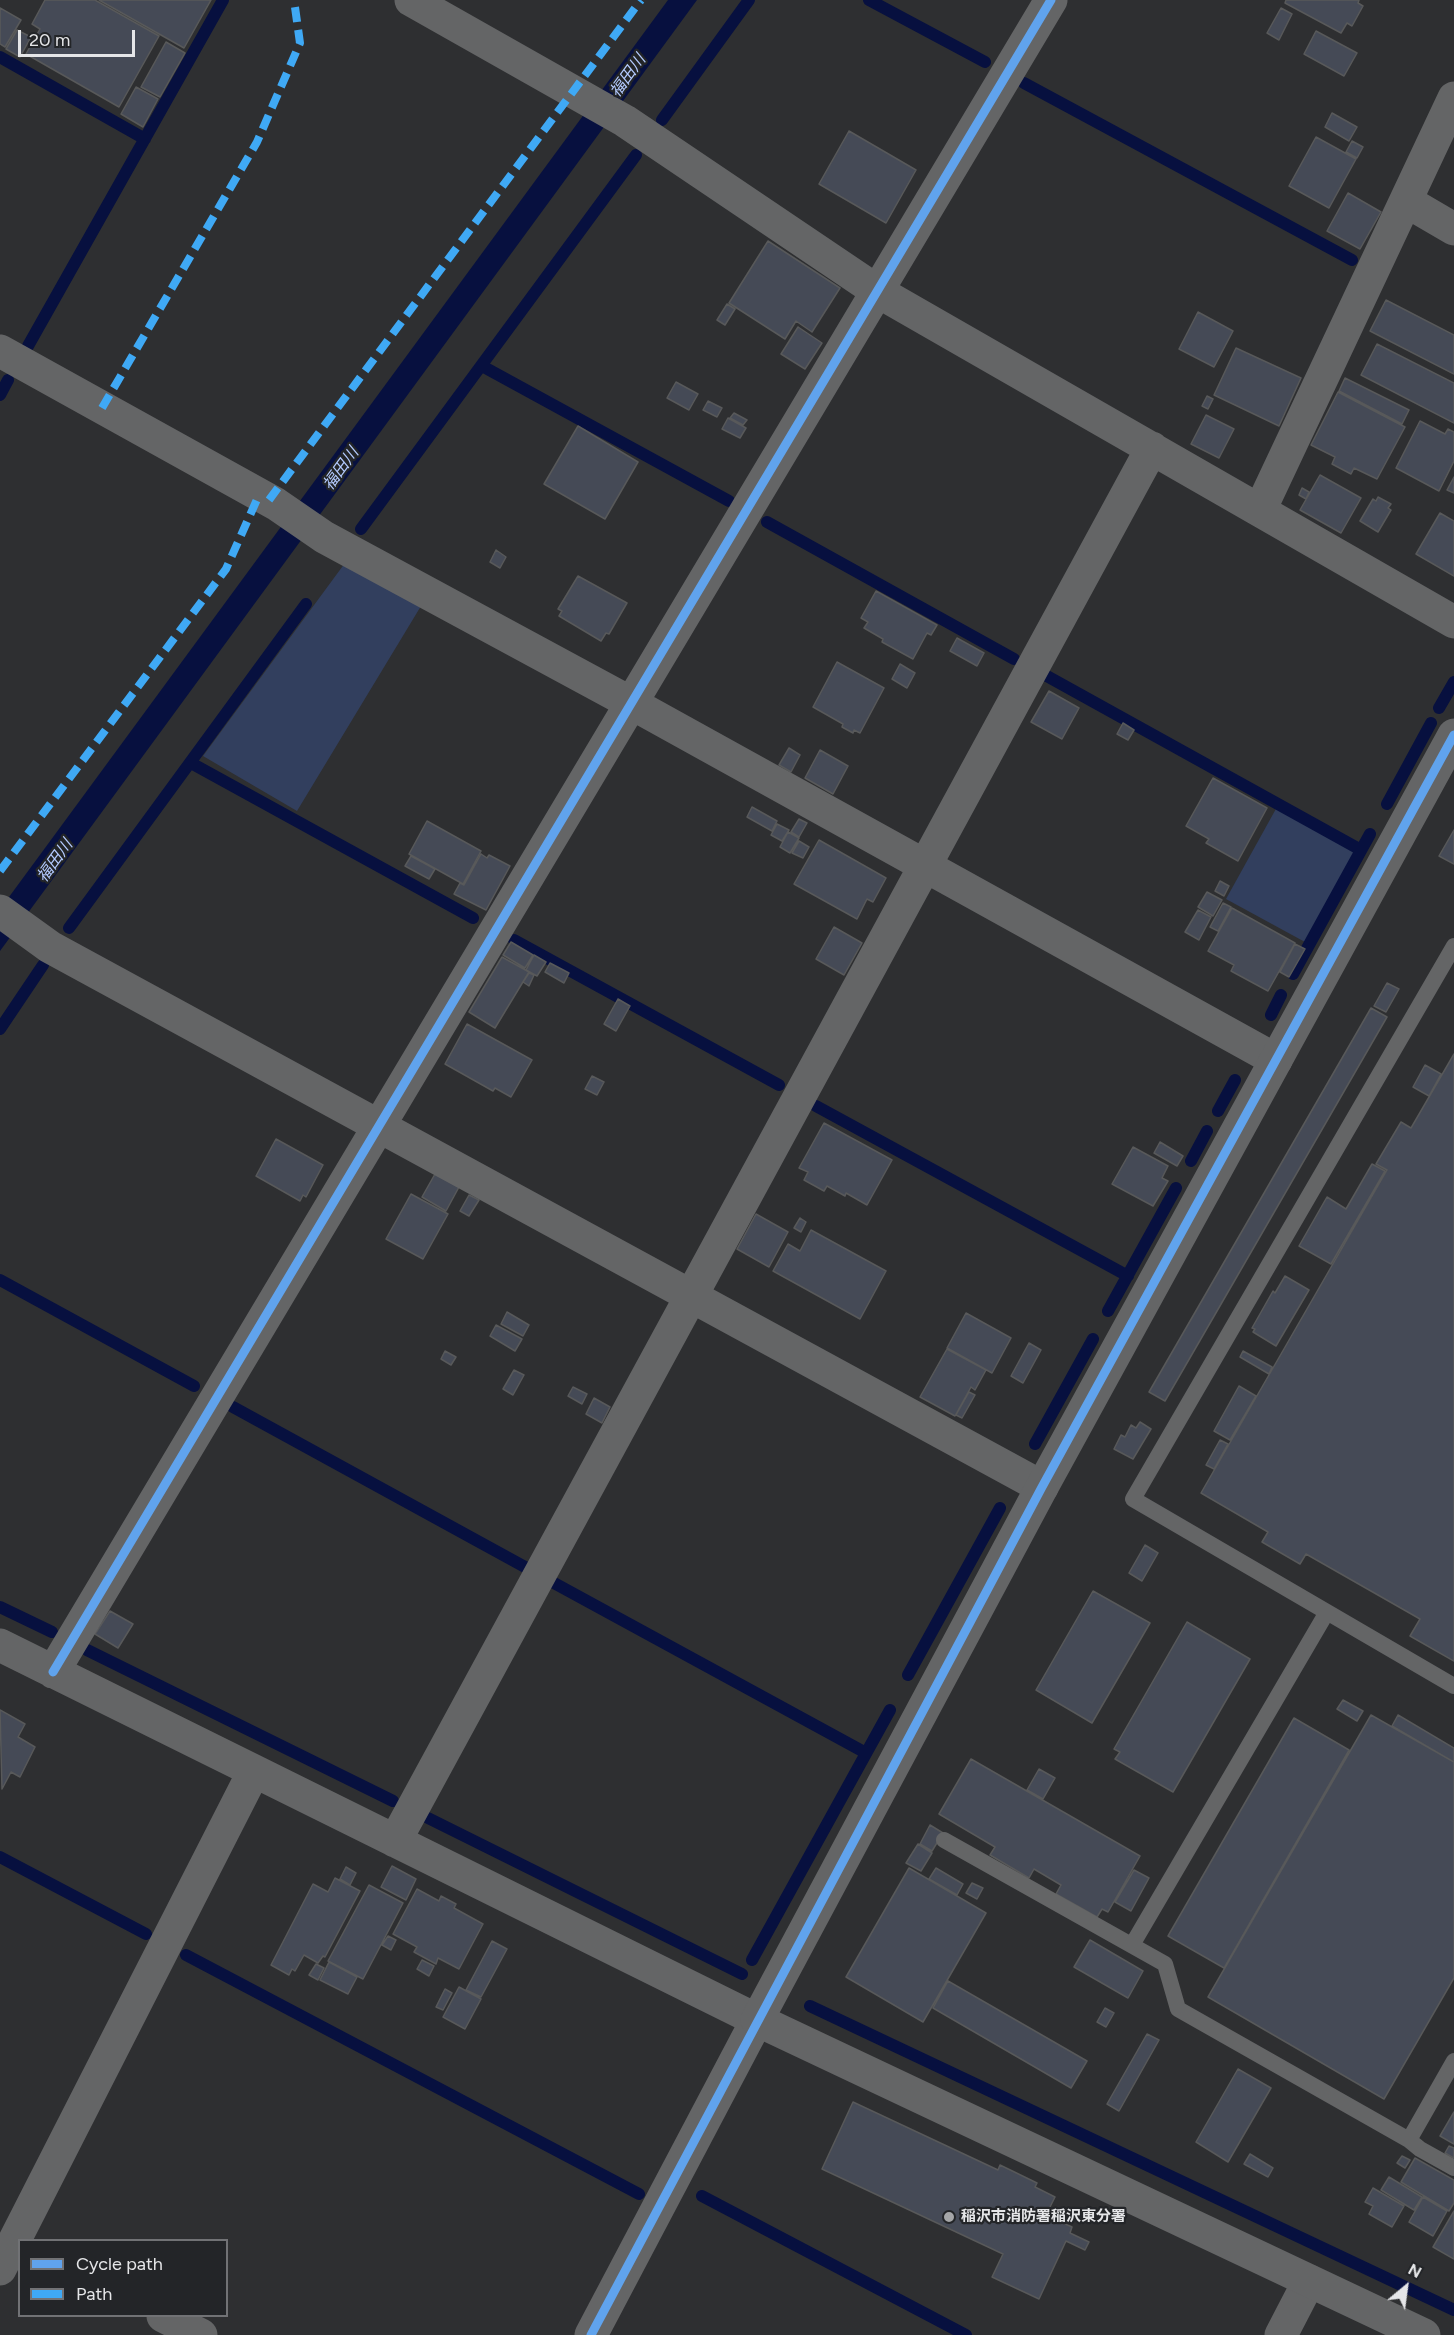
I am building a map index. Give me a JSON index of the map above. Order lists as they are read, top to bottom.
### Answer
{
  "water": ["福田川"],
  "places": ["稲沢市消防署稲沢東分署"],
  "legend": ["Cycle path", "Path"],
  "scale_bar": "20 m",
  "north": "top right"
}
